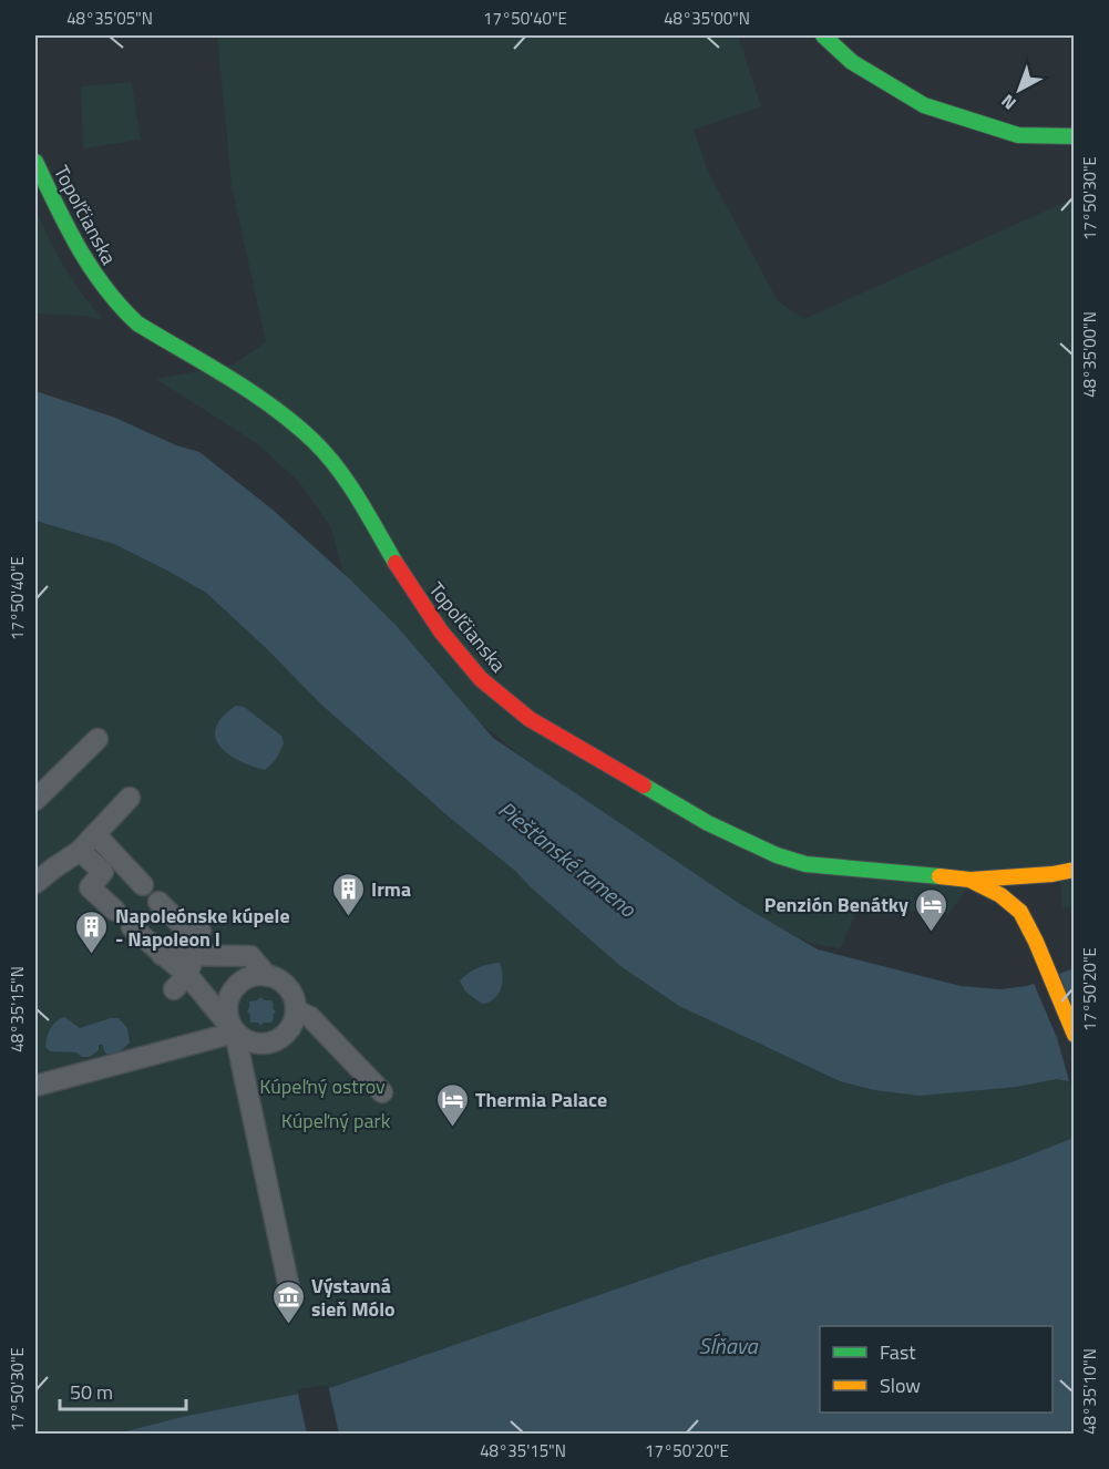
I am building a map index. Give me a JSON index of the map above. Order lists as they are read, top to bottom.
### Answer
{
  "streets": {
    "main road": ["Topoľčianska"]
  },
  "water": ["Piešťanské rameno", "Sĺňava"],
  "parks": ["Kúpeľný ostrov", "Kúpeľný park"],
  "places": {
    "building": ["Irma", "Napoleónske kúpele - Napoleon I"],
    "hotel": ["Penzión Benátky", "Thermia Palace"],
    "museum": ["Výstavná sieň Mólo"]
  },
  "legend": ["Fast", "Slow"],
  "scale_bar": "50 m",
  "north": "bottom left",
  "coordinates": [
    "48°35'05\"N",
    "17°50'40\"E",
    "48°35'00\"N",
    "17°50'30\"E",
    "17°50'20\"E",
    "48°35'15\"N",
    "48°35'10\"N"
  ]
}
